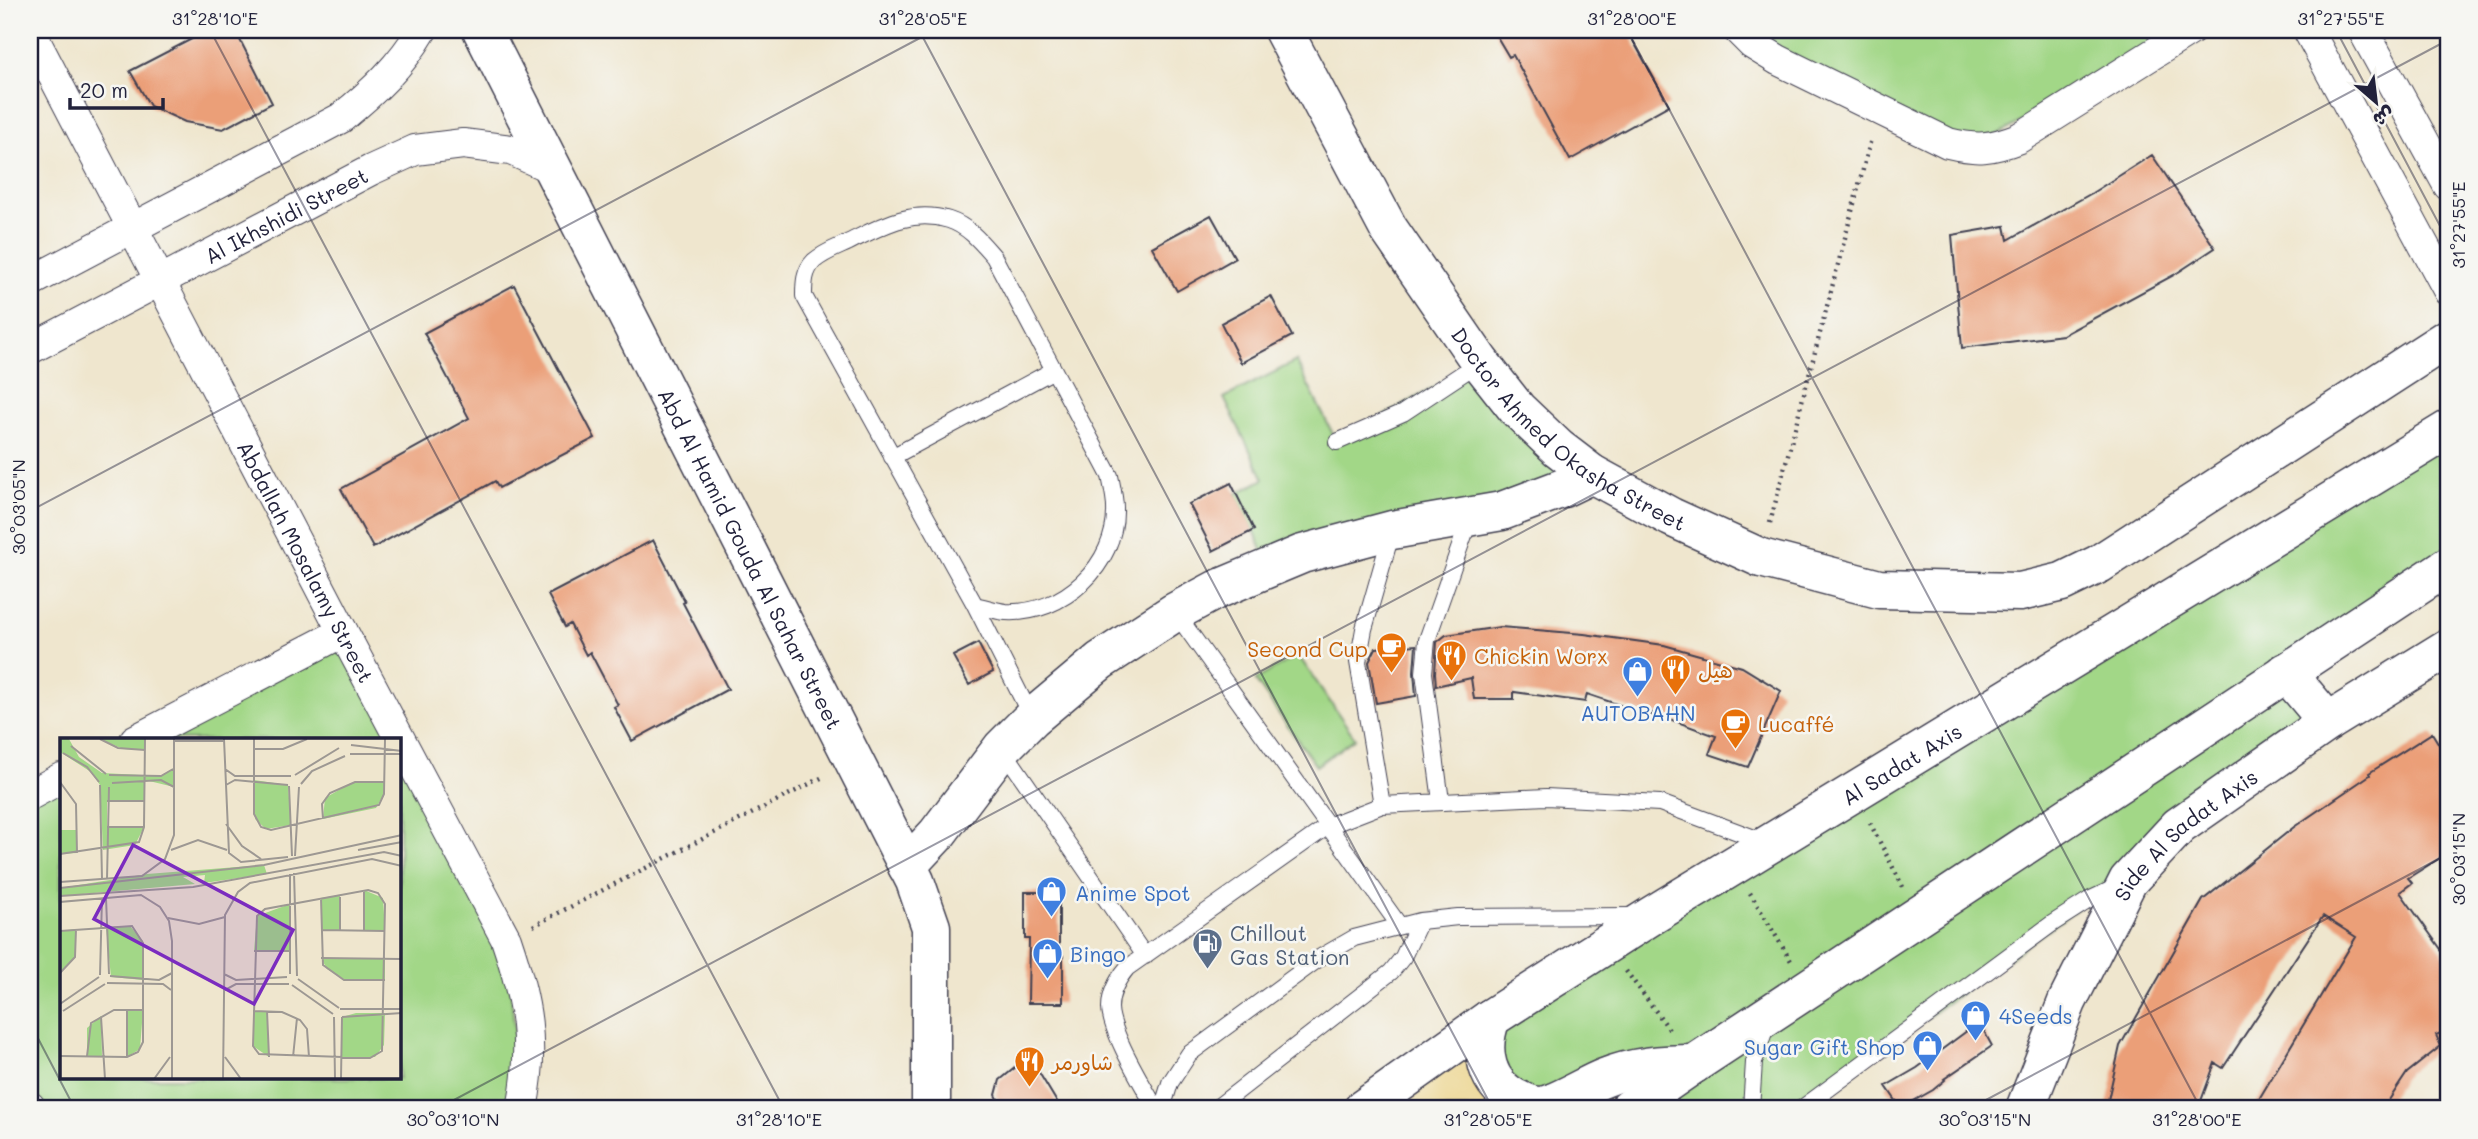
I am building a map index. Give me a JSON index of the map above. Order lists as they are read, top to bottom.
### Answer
{
  "streets": {
    "street": [
      "Al Ikhshidi Street",
      "Doctor Ahmed Okasha Street",
      "Abd Al Hamid Gouda Al Sahar Street",
      "Abdallah Mosalamy Street",
      "Al Sadat Axis",
      "Side Al Sadat Axis"
    ]
  },
  "crossings": [
    ["Al Ikhshidi Street", "Abd Al Hamid Gouda Al Sahar Street"],
    ["Al Ikhshidi Street", "Abdallah Mosalamy Street"]
  ],
  "places": {
    "cafe": ["Second Cup", "Lucaffé"],
    "restaurant": ["Chickin Worx", "هيل", "شاورمر"],
    "shop": [
      "AUTOBAHN",
      "Anime Spot",
      "Bingo",
      "4Seeds",
      "Sugar Gift Shop"
    ],
    "fuel station": ["Chillout Gas Station"]
  },
  "scale_bar": "20 m",
  "north": "bottom right",
  "coordinates": [
    "31°28'10\"E",
    "31°28'05\"E",
    "31°28'00\"E",
    "31°27'55\"E",
    "30°03'05\"N",
    "30°03'15\"N",
    "30°03'10\"N"
  ]
}
